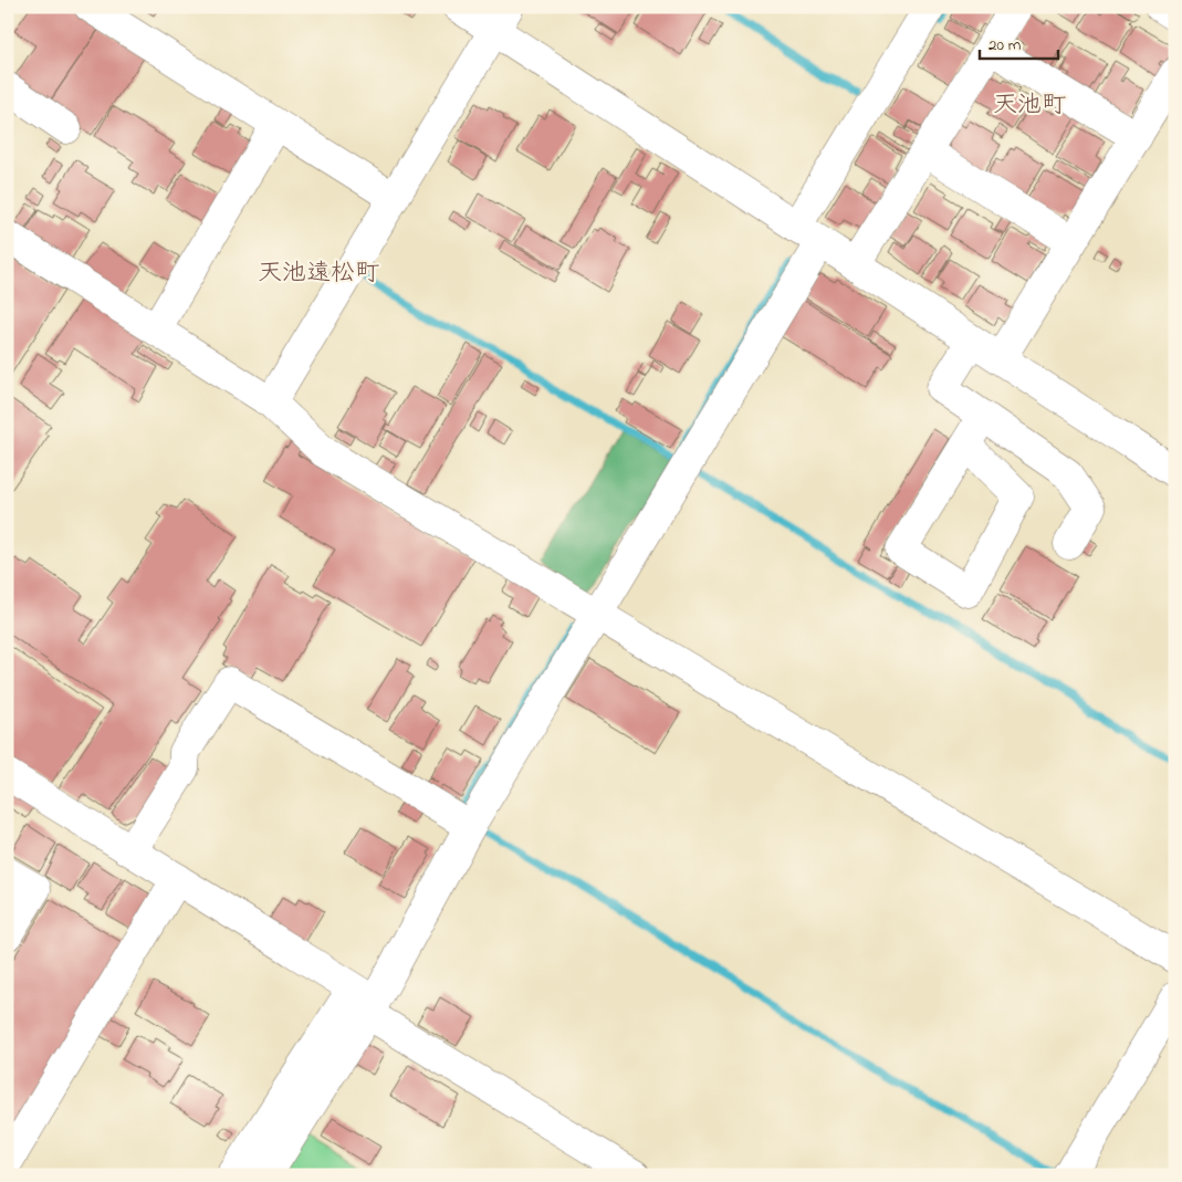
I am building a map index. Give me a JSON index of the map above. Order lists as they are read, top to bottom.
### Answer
{
  "districts": ["天池町", "天池遠松町"],
  "scale_bar": "20 m"
}
